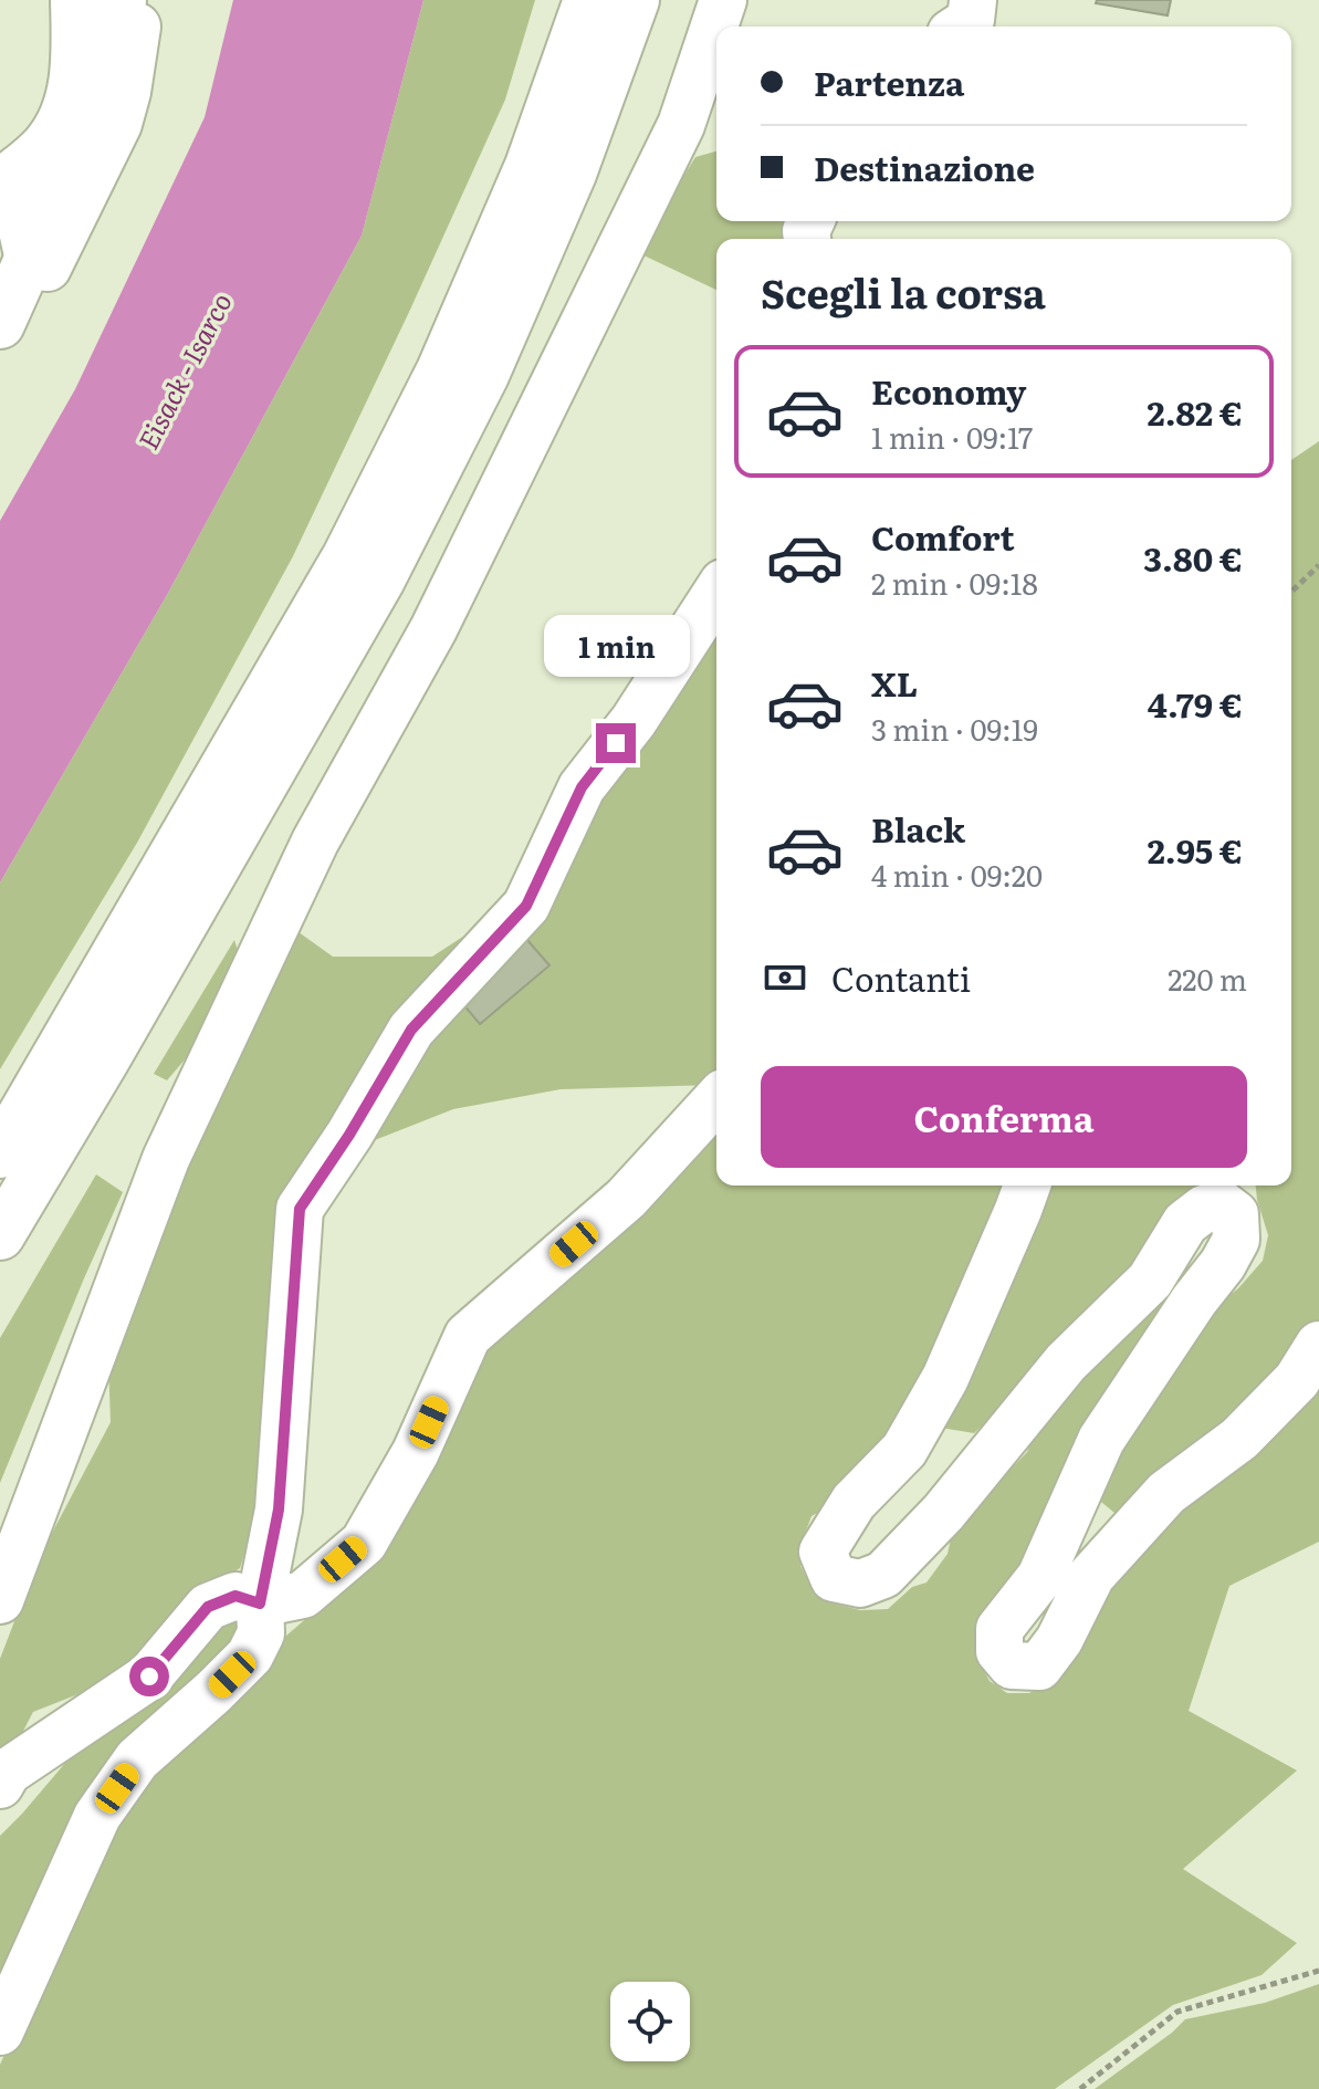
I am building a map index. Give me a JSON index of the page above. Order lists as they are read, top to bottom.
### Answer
{
  "water": ["Eisack - Isarco"],
  "page": {
    "banner": ["Partenza", "Destinazione"],
    "heading": "Scegli la corsa",
    "list": [
      {
        "name": "Economy",
        "note": "1 min · 09:17",
        "value": "2.82 €"
      },
      {
        "name": "Comfort",
        "note": "2 min · 09:18",
        "value": "3.80 €"
      },
      {
        "name": "XL",
        "note": "3 min · 09:19",
        "value": "4.79 €"
      },
      {
        "name": "Black",
        "note": "4 min · 09:20",
        "value": "2.95 €"
      }
    ],
    "bubble": "1 min",
    "pay": ["Contanti", "220 m"],
    "buttons": "Conferma"
  }
}
